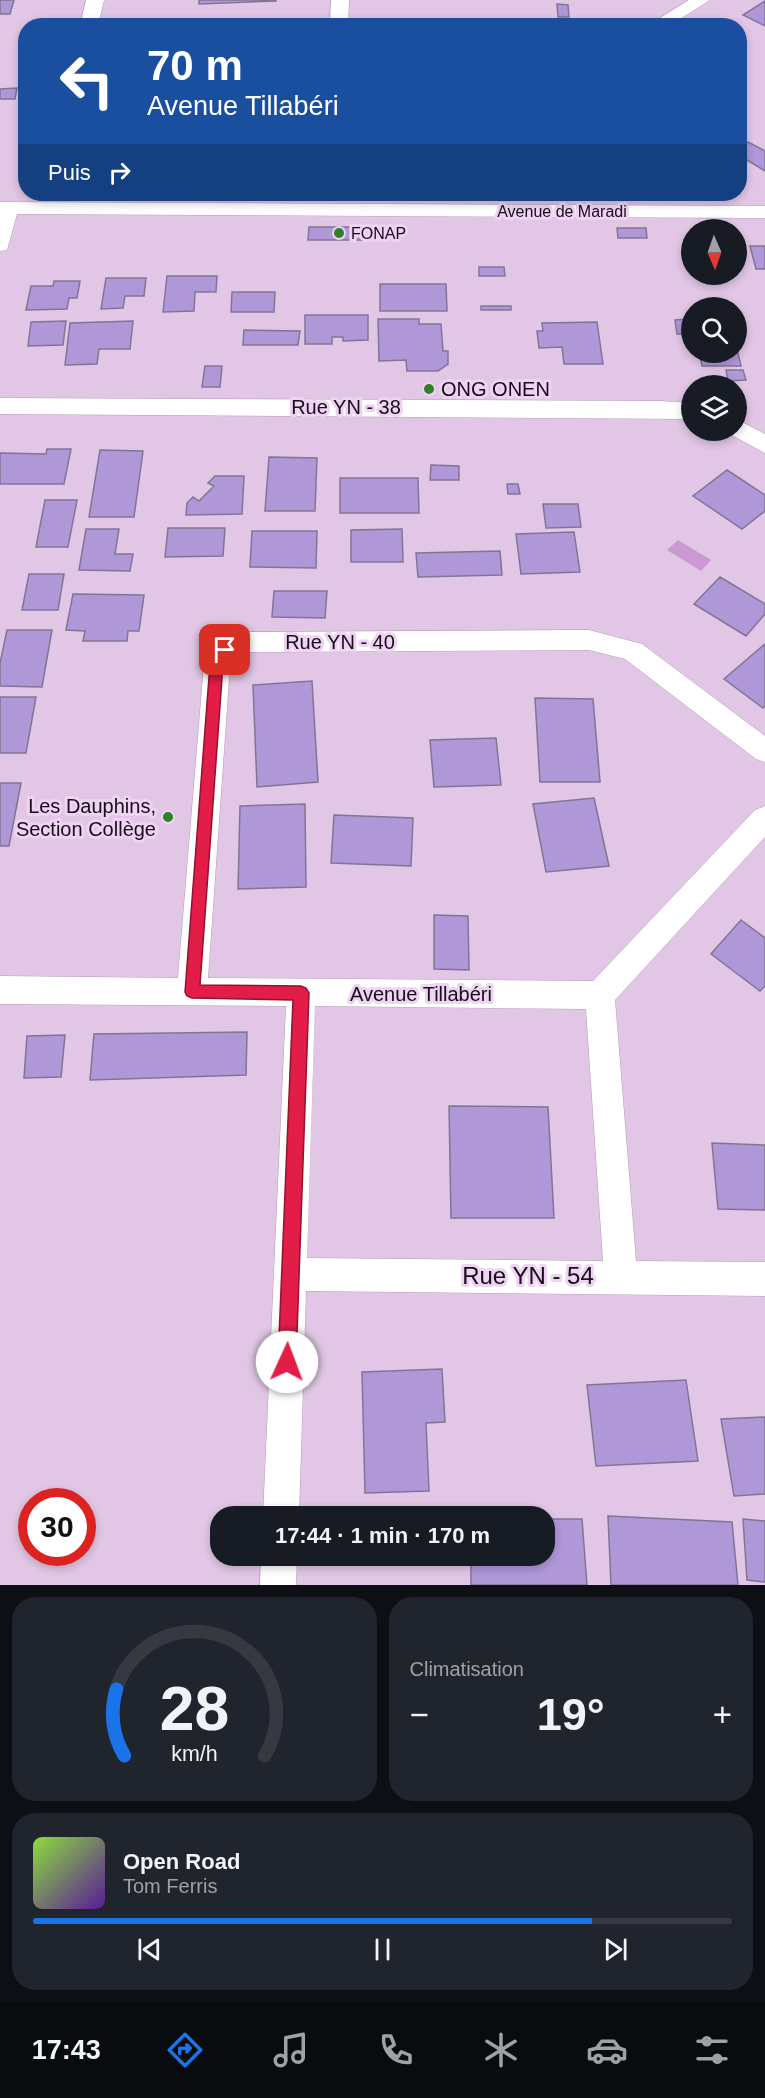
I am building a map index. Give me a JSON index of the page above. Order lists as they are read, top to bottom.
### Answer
{
  "streets": {
    "street": [
      "Avenue de Maradi",
      "Rue YN - 38",
      "Rue YN - 40",
      "Avenue Tillabéri",
      "Rue YN - 54"
    ]
  },
  "crossings": [
    ["Rue YN - 40", "Avenue Tillabéri"]
  ],
  "places": ["FONAP", "ONG ONEN", "Les Dauphins, Section Collège"],
  "north": "bottom",
  "page": {
    "turn": ["70 m", "Avenue Tillabéri"],
    "then": "Puis",
    "limit": "30",
    "trip": "17:44 · 1 min · 170 m",
    "tile": "Climatisation",
    "heat": ["−", "19°", "+"],
    "song": ["Open Road", "Tom Ferris"],
    "tabs": "17:43",
    "gauge": ["28", "km/h"]
  }
}
